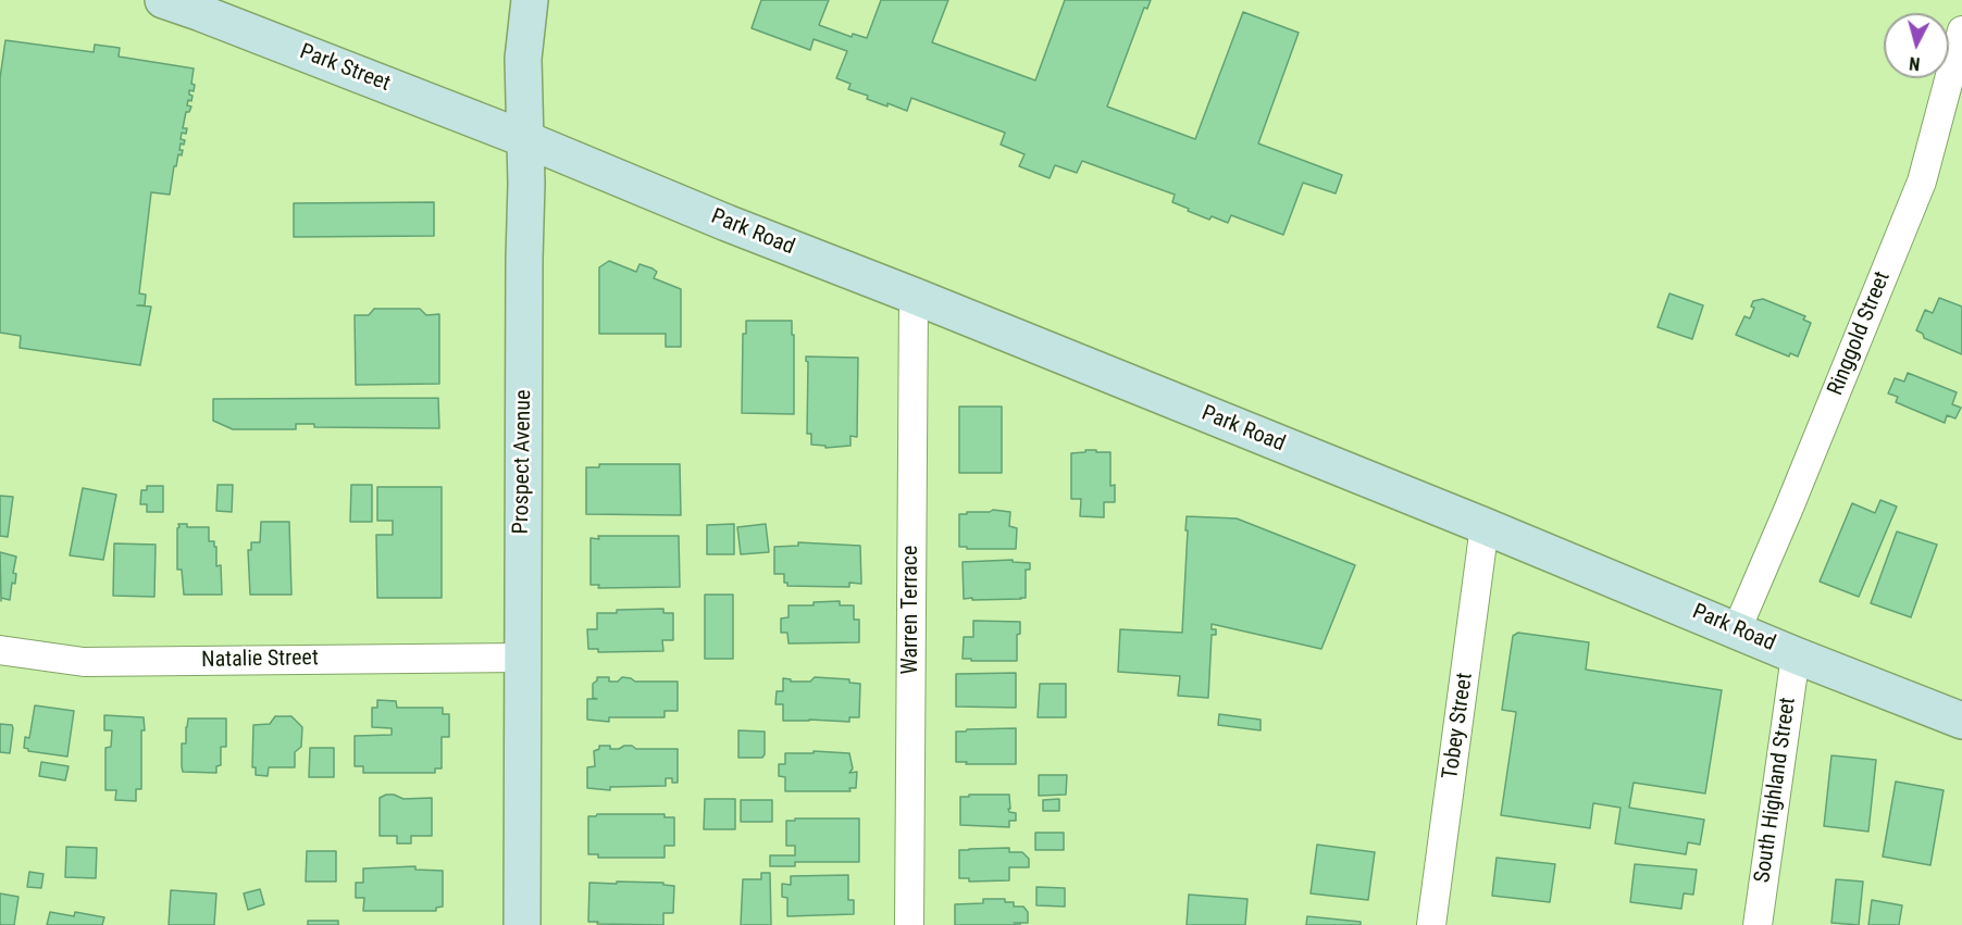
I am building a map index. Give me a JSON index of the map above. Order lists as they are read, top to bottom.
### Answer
{
  "streets": {
    "main road": ["Park Street", "Park Road", "Prospect Avenue"],
    "street": [
      "Ringgold Street",
      "Warren Terrace",
      "Natalie Street",
      "Tobey Street",
      "South Highland Street"
    ]
  },
  "crossings": [
    ["Park Street", "Park Road"],
    ["Park Street", "Prospect Avenue"],
    ["Park Road", "Ringgold Street"],
    ["Park Road", "Prospect Avenue"],
    ["Park Road", "Warren Terrace"],
    ["Park Road", "Tobey Street"],
    ["Park Road", "South Highland Street"],
    ["Prospect Avenue", "Natalie Street"]
  ],
  "north": "bottom"
}
